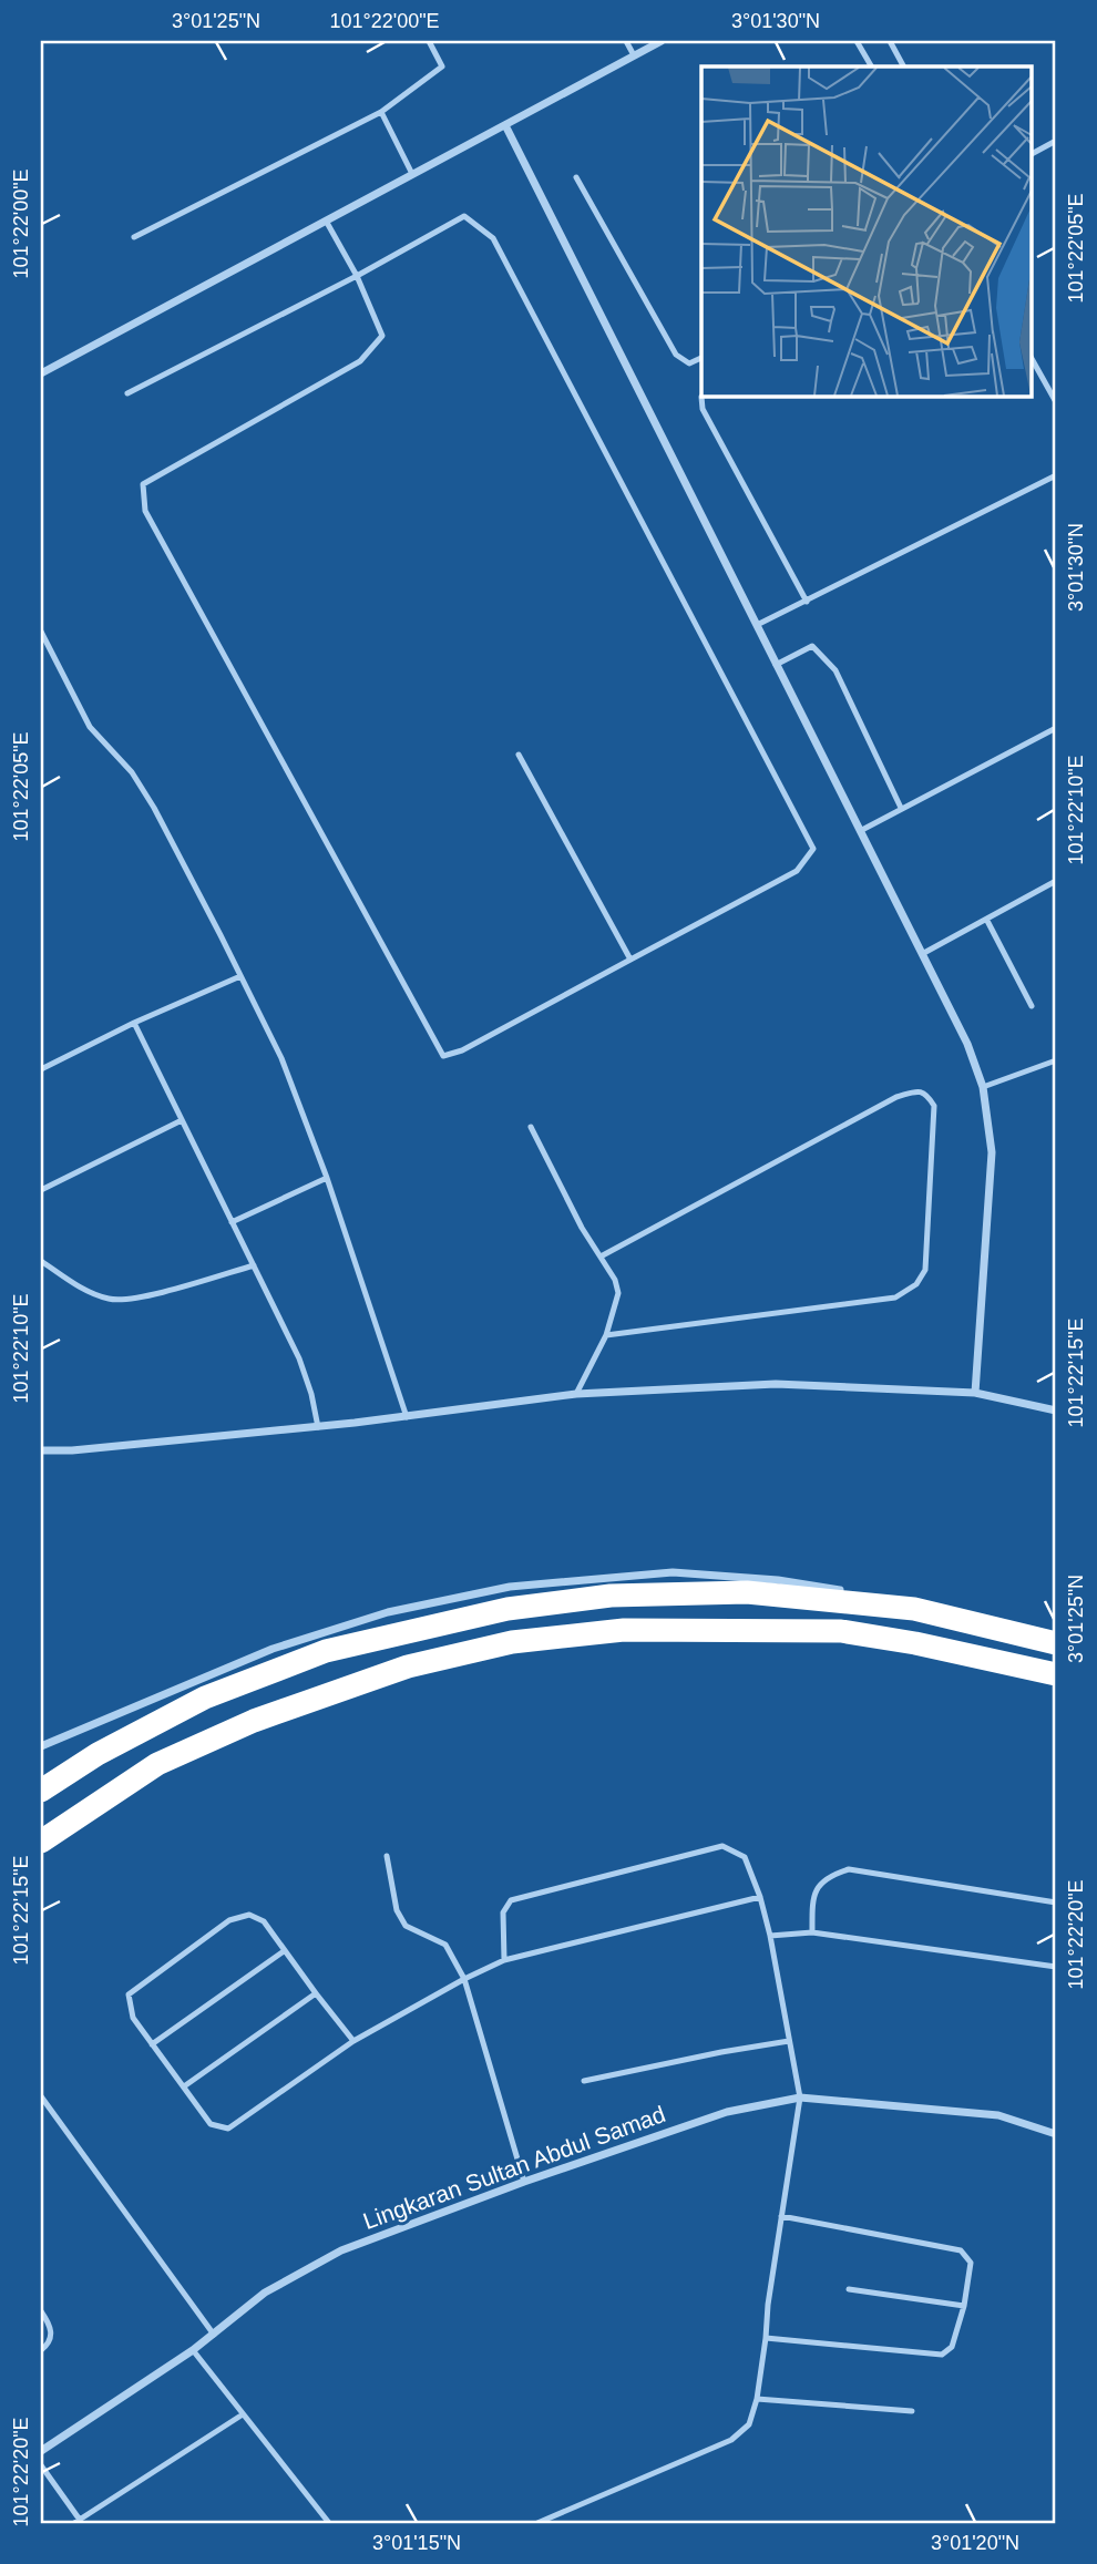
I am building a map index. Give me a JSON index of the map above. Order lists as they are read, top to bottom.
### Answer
{
  "streets": {
    "street": ["Lingkaran Sultan Abdul Samad"]
  },
  "coordinates": [
    "3°01'25\"N",
    "101°22'00\"E",
    "3°01'30\"N",
    "101°22'05\"E",
    "101°22'10\"E",
    "101°22'15\"E",
    "101°22'20\"E",
    "3°01'15\"N",
    "3°01'20\"N"
  ]
}
